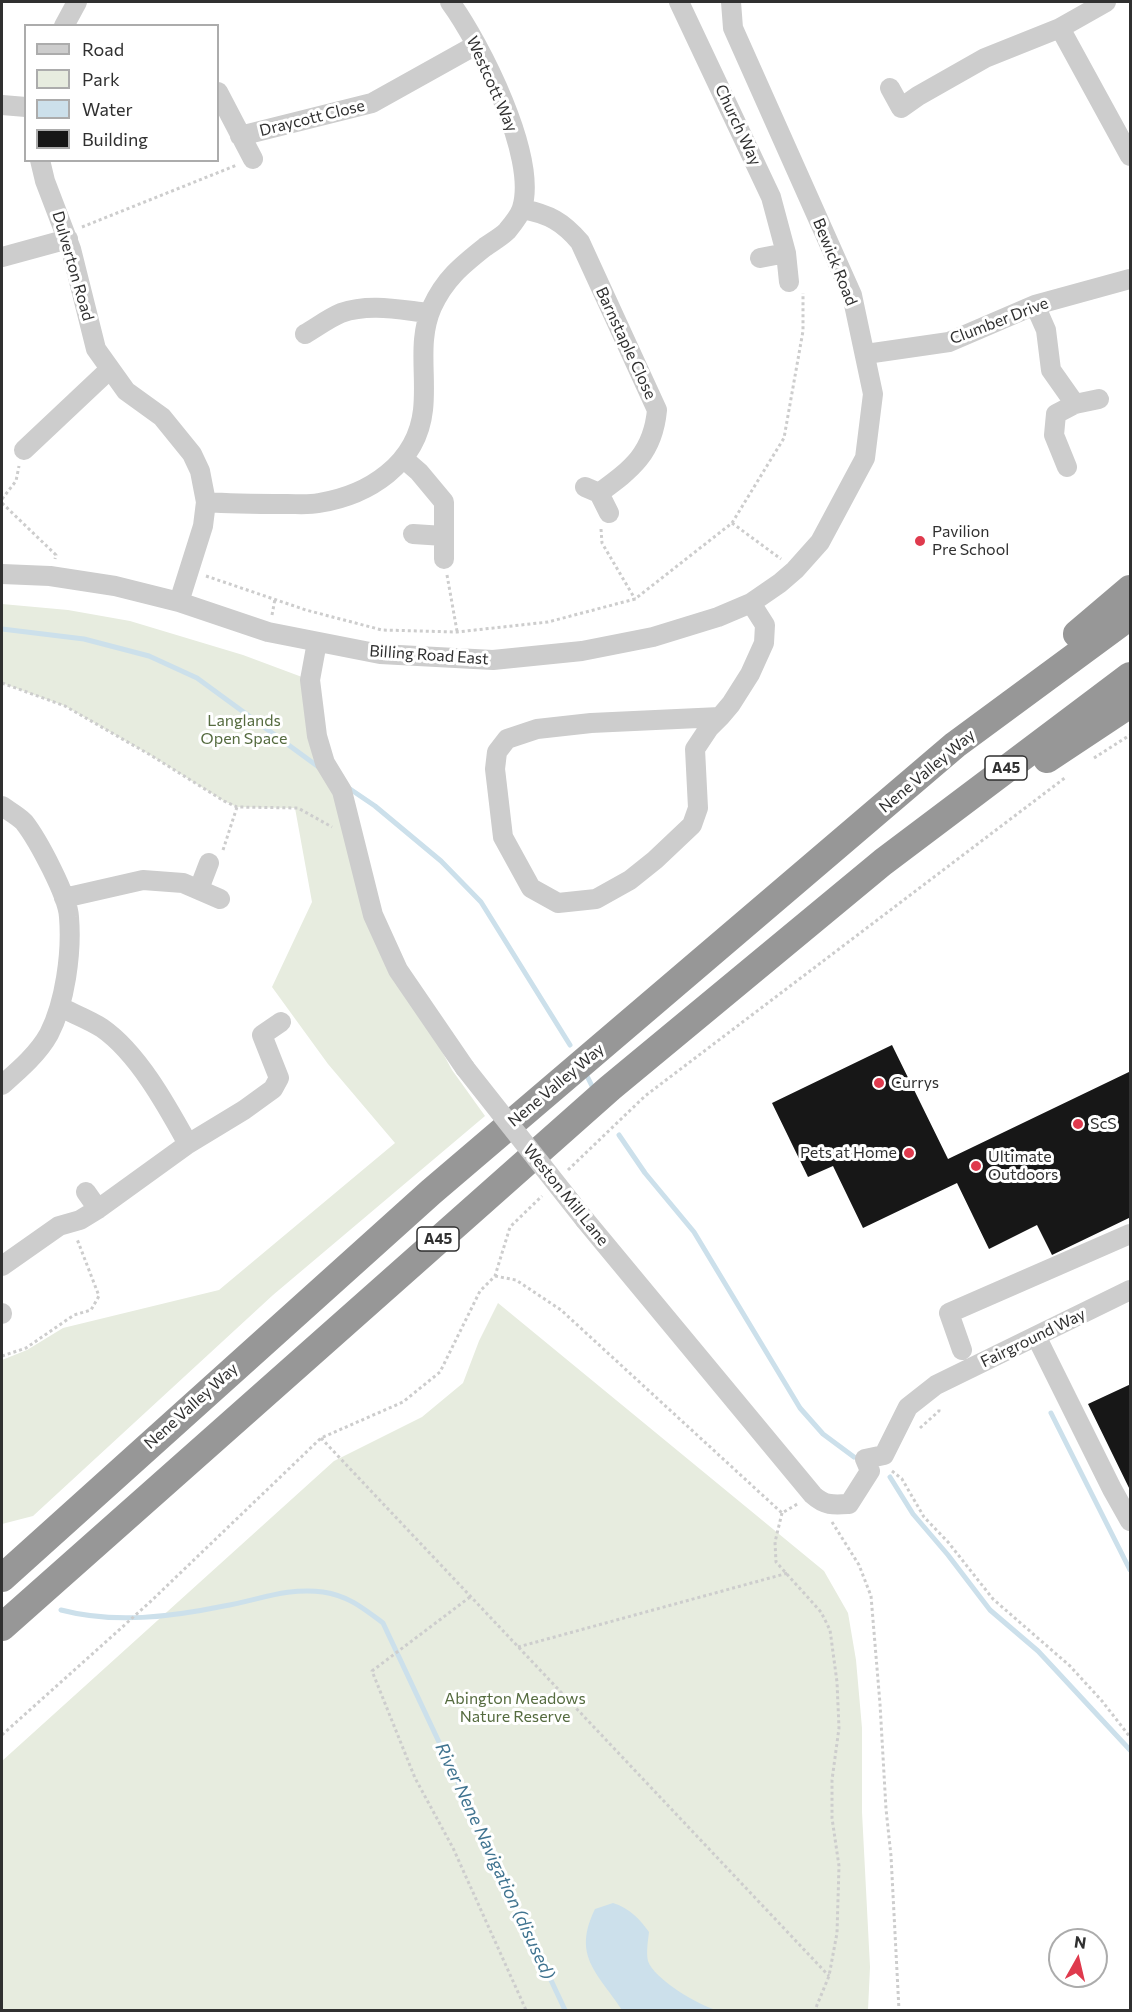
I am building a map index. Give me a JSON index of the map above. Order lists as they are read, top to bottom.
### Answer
{
  "streets": {
    "highway": ["A45", "Nene Valley Way"],
    "street": [
      "Westcott Way",
      "Draycott Close",
      "Church Way",
      "Bewick Road",
      "Dulverton Road",
      "Clumber Drive",
      "Barnstaple Close",
      "Billing Road East",
      "Weston Mill Lane",
      "Fairground Way"
    ]
  },
  "crossings": [
    ["Westcott Way", "Draycott Close"],
    ["Westcott Way", "Barnstaple Close"],
    ["Bewick Road", "Clumber Drive"],
    ["Bewick Road", "Billing Road East"],
    ["Dulverton Road", "Billing Road East"],
    ["Billing Road East", "Weston Mill Lane"]
  ],
  "water": ["River Nene Navigation (disused)"],
  "parks": ["Langlands Open Space", "Abington Meadows Nature Reserve"],
  "places": [
    "Pavilion Pre School",
    "Currys",
    "ScS",
    "Pets at Home",
    "Ultimate Outdoors"
  ],
  "legend": [
    "Road",
    "Park",
    "Water",
    "Building"
  ],
  "north": "top"
}
